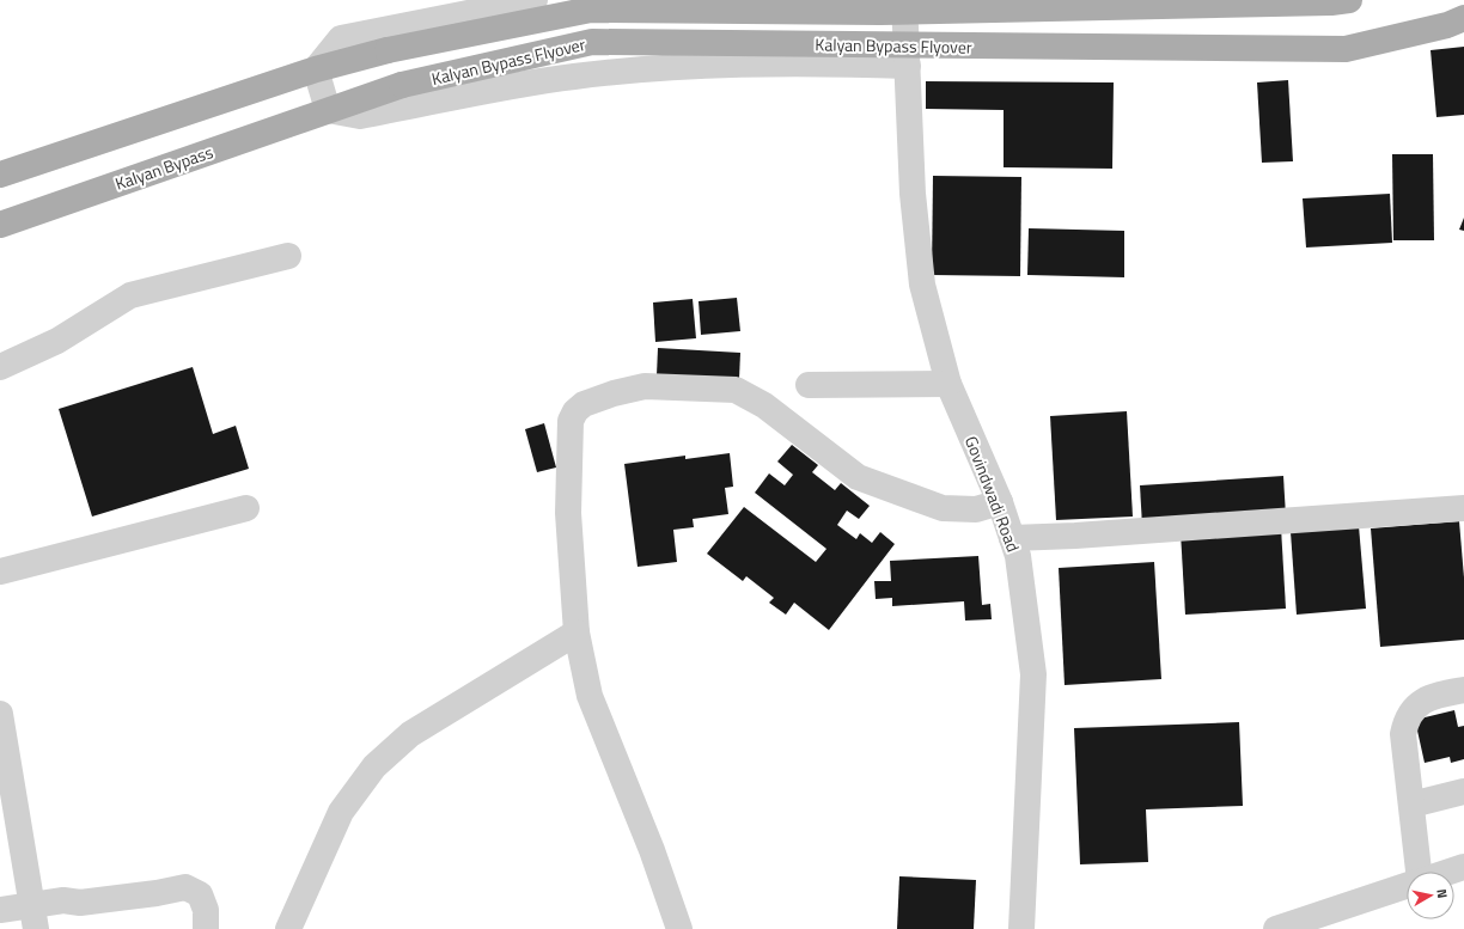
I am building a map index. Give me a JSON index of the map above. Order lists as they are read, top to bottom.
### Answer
{
  "streets": {
    "main road": ["Kalyan Bypass Flyover", "Kalyan Bypass"],
    "street": ["Govindwadi Road"]
  },
  "crossings": [
    ["Kalyan Bypass Flyover", "Kalyan Bypass"]
  ],
  "north": "right"
}
